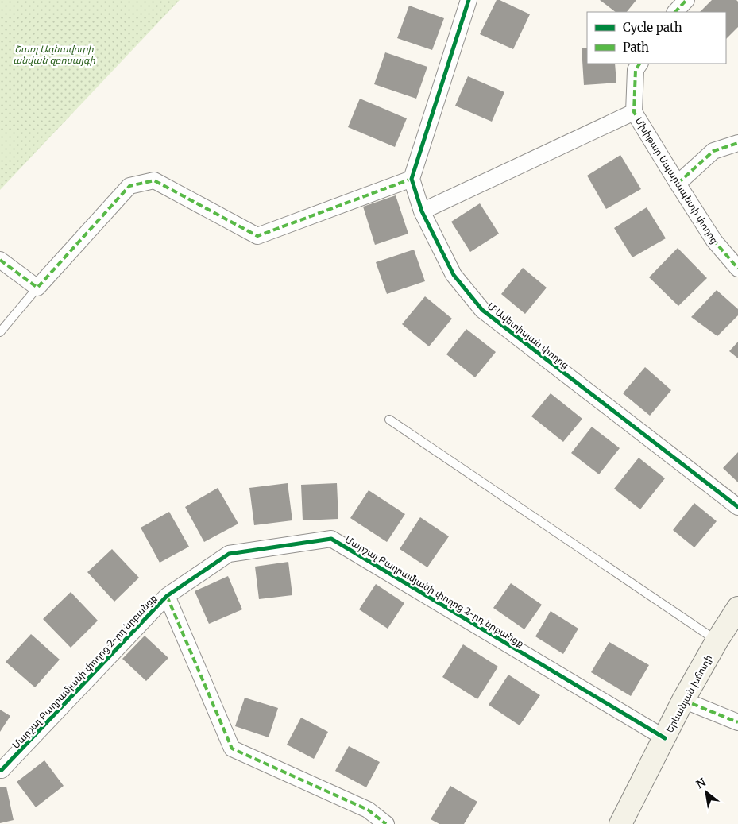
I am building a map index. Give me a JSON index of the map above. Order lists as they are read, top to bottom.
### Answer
{
  "streets": {
    "street": [
      "Մխիթար Սպարապետի փողոց",
      "Մ Ավետիսյան փողոց",
      "Մարշալ Բաղրամյանի փողոց 2-րդ նրբանցք",
      "Երևանյան խճուղի"
    ]
  },
  "crossings": [
    ["Մարշալ Բաղրամյանի փողոց 2-րդ նրբանցք", "Երևանյան խճուղի"]
  ],
  "parks": ["Շառլ Ազնավուրի անվան զբոսայգի"],
  "legend": ["Cycle path", "Path"],
  "north": "top left"
}
